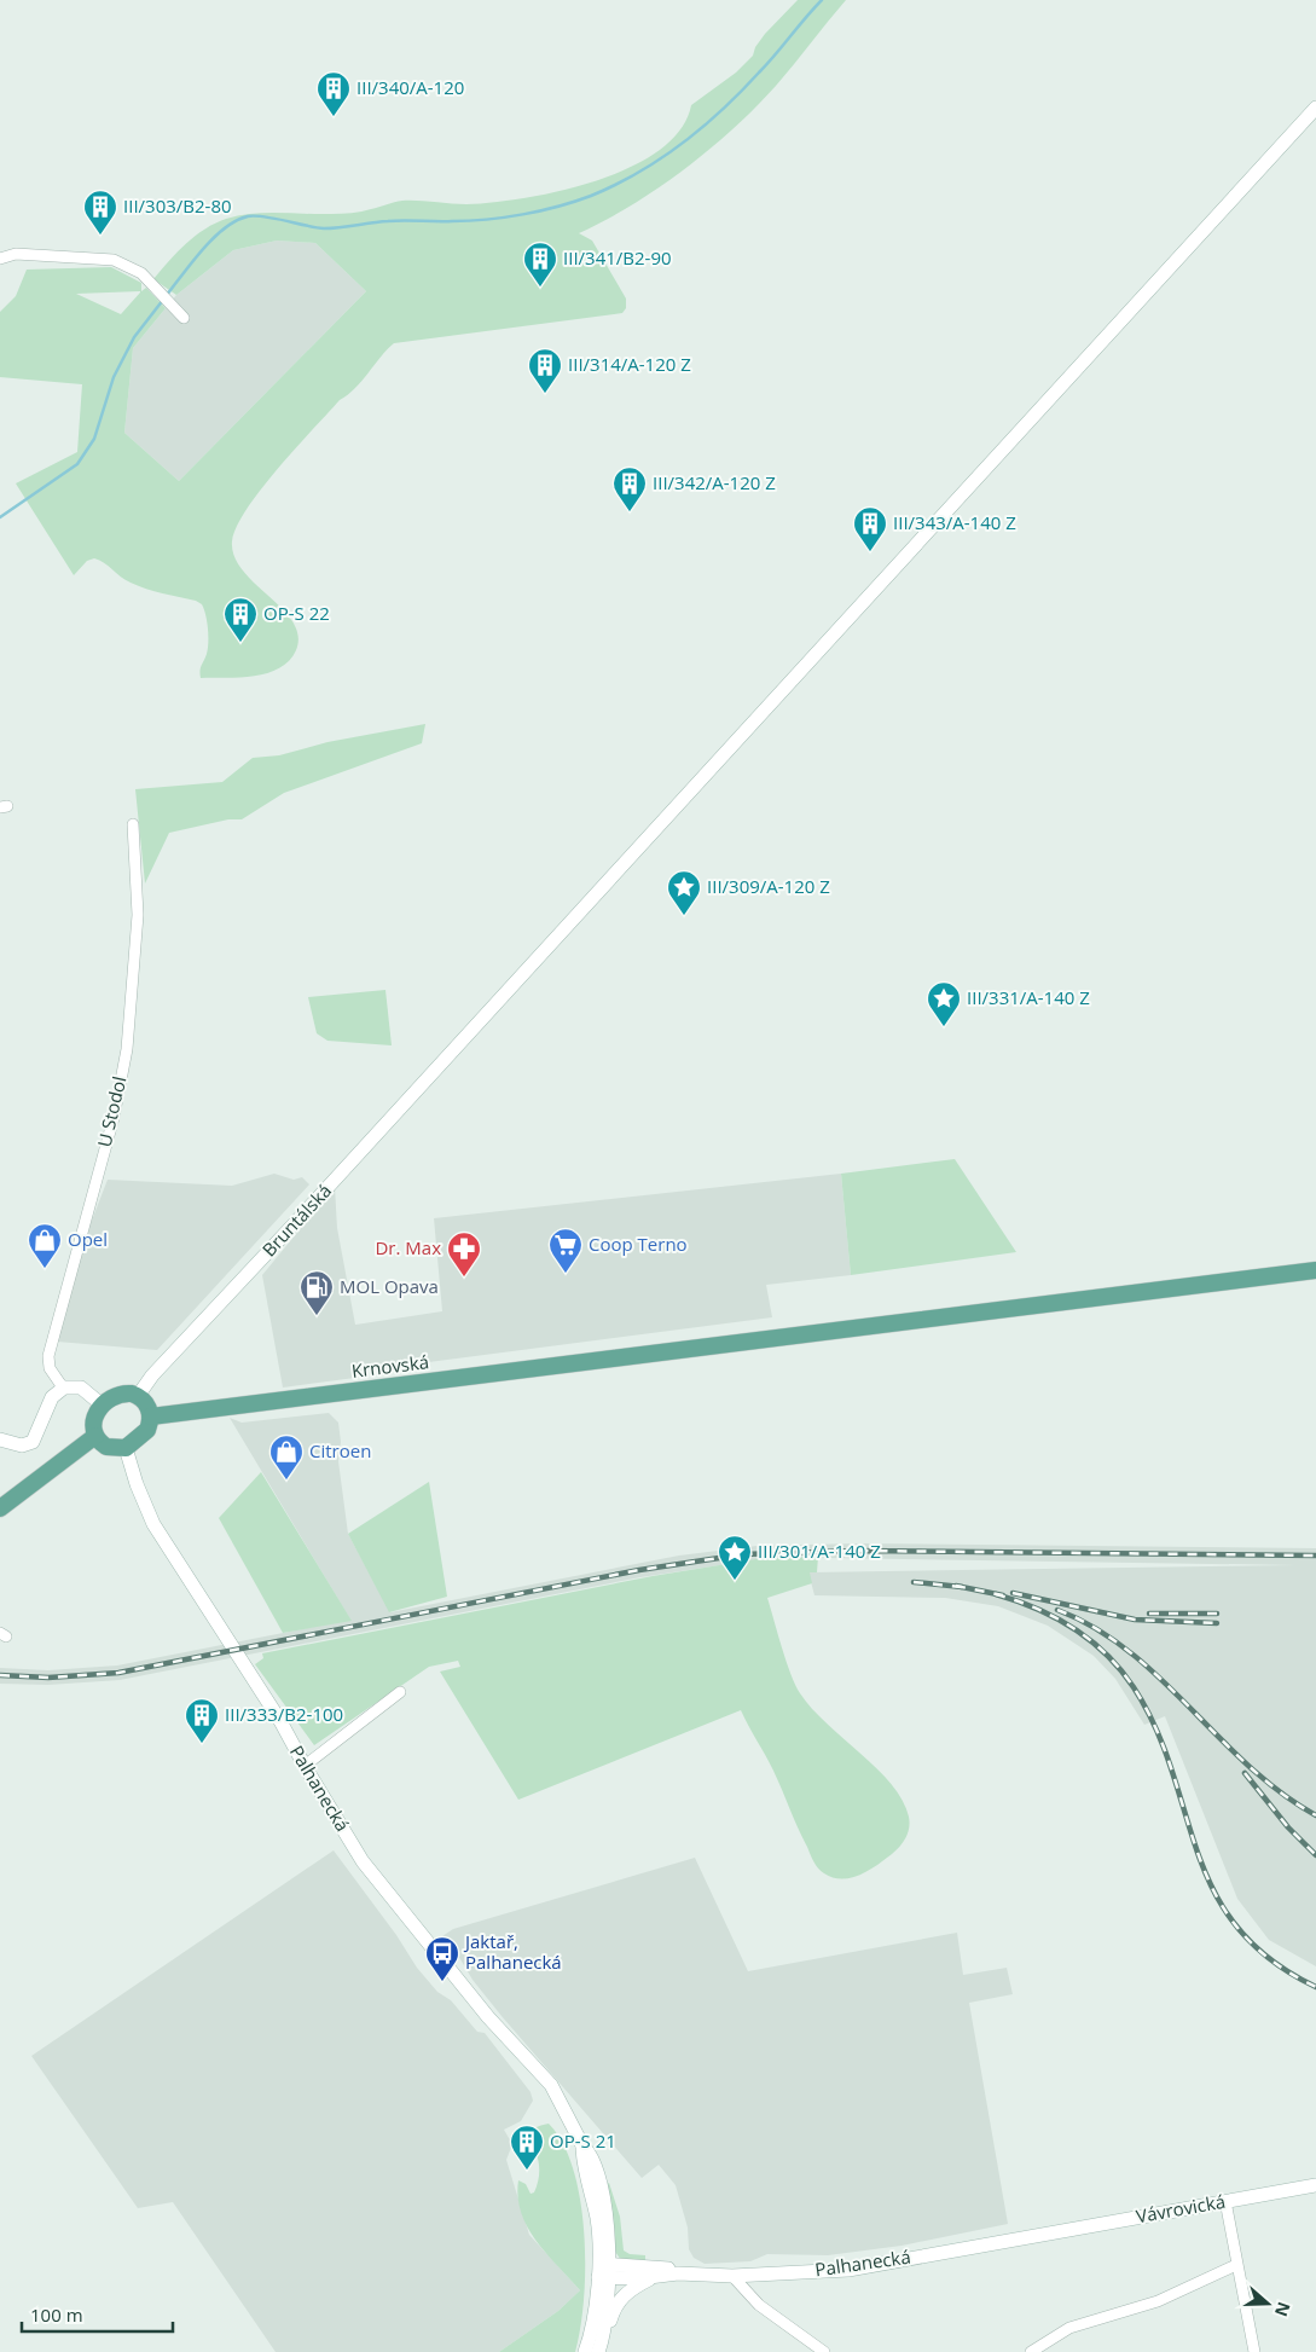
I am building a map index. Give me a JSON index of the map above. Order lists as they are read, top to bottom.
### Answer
{
  "streets": {
    "main road": ["Krnovská"],
    "street": [
      "U Stodol",
      "Bruntálská",
      "Palhanecká",
      "Vávrovická"
    ]
  },
  "crossings": [
    ["Bruntálská", "Krnovská"],
    ["Bruntálská", "Palhanecká"],
    ["Krnovská", "Palhanecká"],
    ["Palhanecká", "Vávrovická"]
  ],
  "places": {
    "building": [
      "III/340/A-120",
      "III/303/B2-80",
      "III/341/B2-90",
      "III/314/A-120 Z",
      "III/342/A-120 Z",
      "III/343/A-140 Z",
      "OP-S 22",
      "III/333/B2-100",
      "OP-S 21"
    ],
    "place": ["III/309/A-120 Z", "III/331/A-140 Z", "III/301/A-140 Z"],
    "shop": ["Opel", "Citroen"],
    "supermarket": ["Coop Terno"],
    "pharmacy": ["Dr. Max"],
    "fuel station": ["MOL Opava"],
    "bus stop": ["Jaktař, Palhanecká"]
  },
  "scale_bar": "100 m",
  "north": "right"
}
